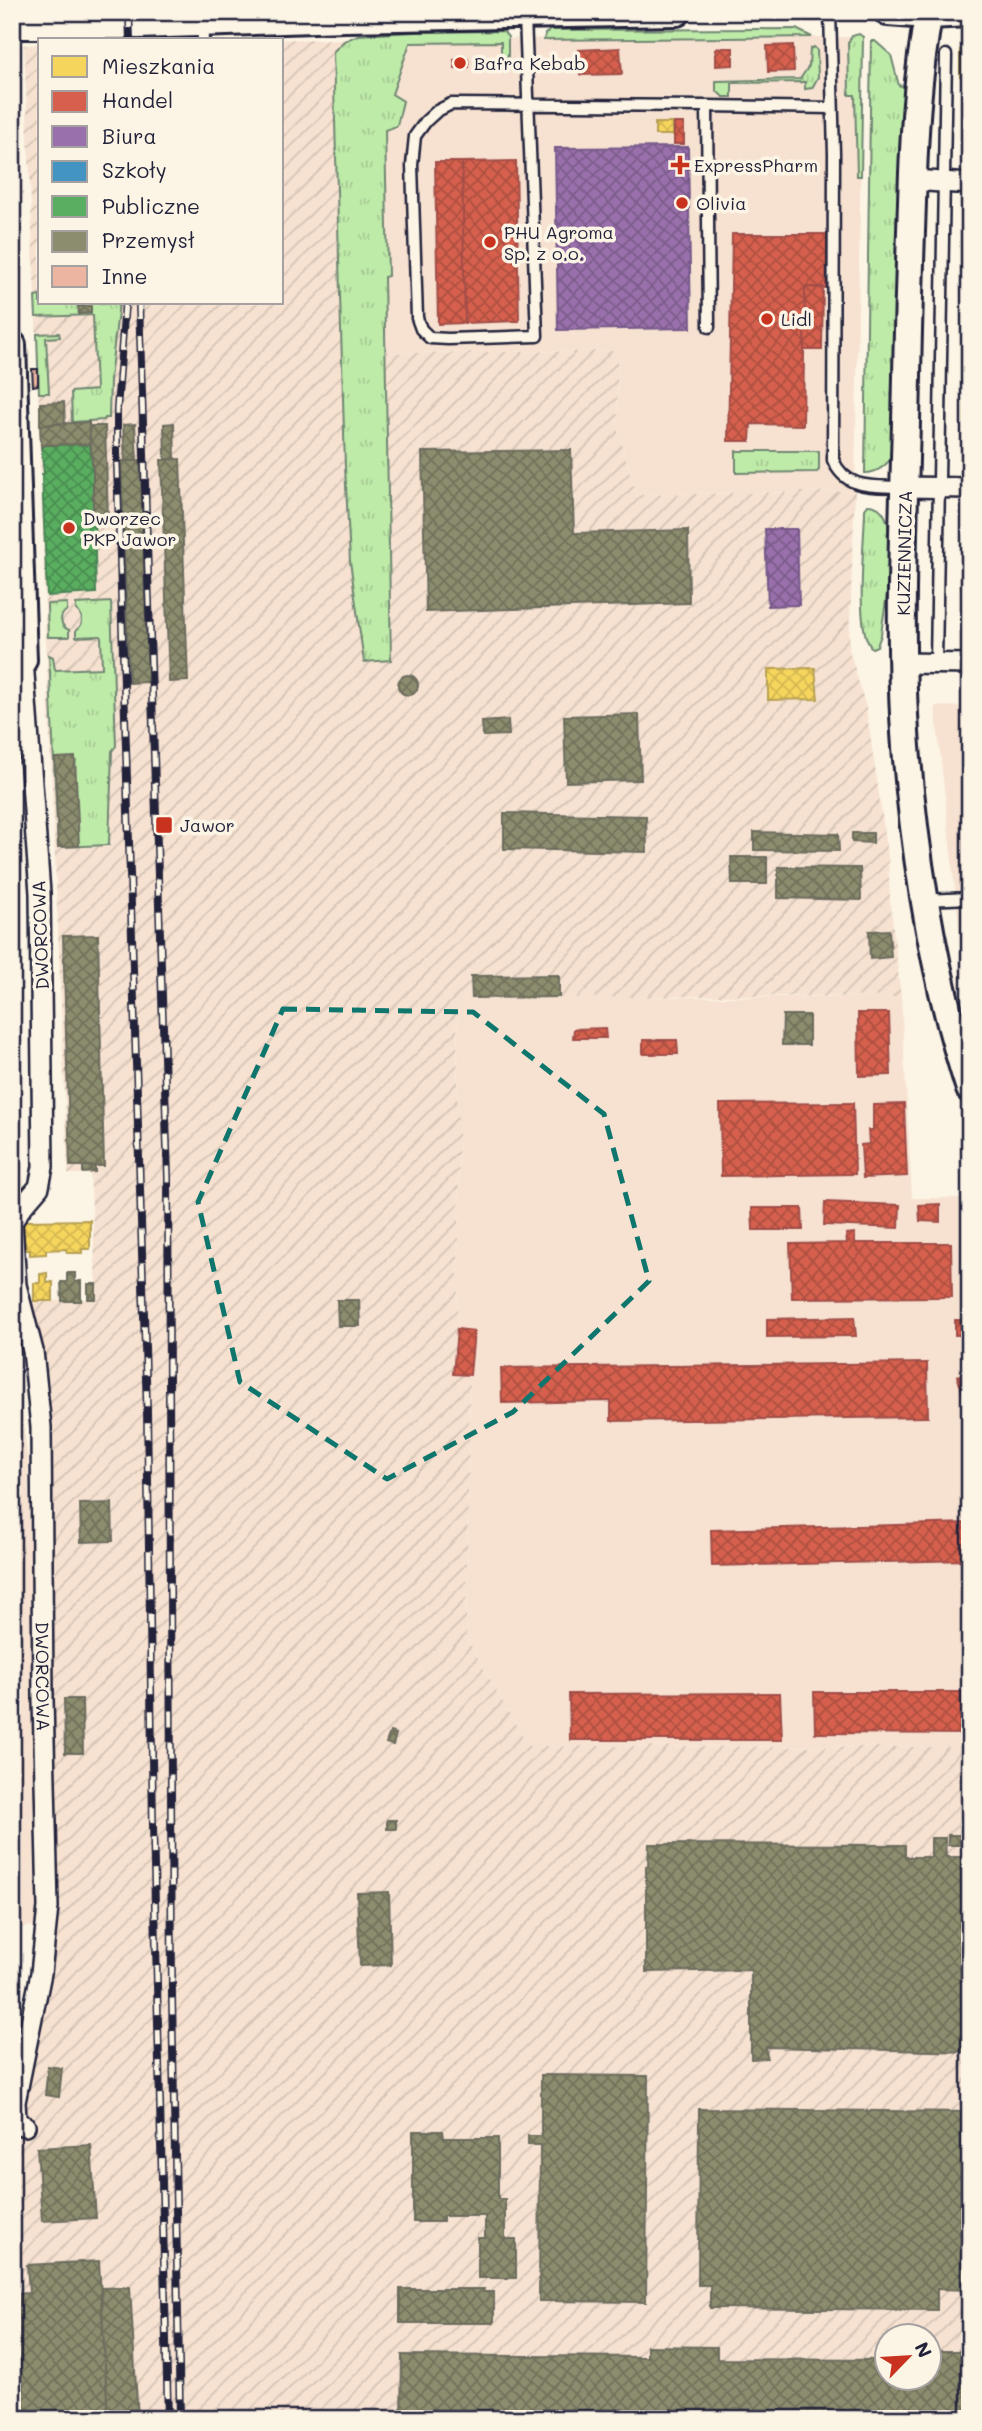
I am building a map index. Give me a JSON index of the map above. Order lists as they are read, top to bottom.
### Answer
{
  "streets": {
    "main road": ["KUZIENNICZA", "DWORCOWA"]
  },
  "places": {
    "other": [
      "Bafra Kebab",
      "Olivia",
      "PHU Agroma Sp. z o.o.",
      "Lidl",
      "Dworzec PKP Jawor"
    ],
    "health": ["ExpressPharm"],
    "transit": ["Jawor"]
  },
  "legend": [
    "Mieszkania",
    "Handel",
    "Biura",
    "Szkoły",
    "Publiczne",
    "Przemysł",
    "Inne"
  ],
  "north": "top right"
}
